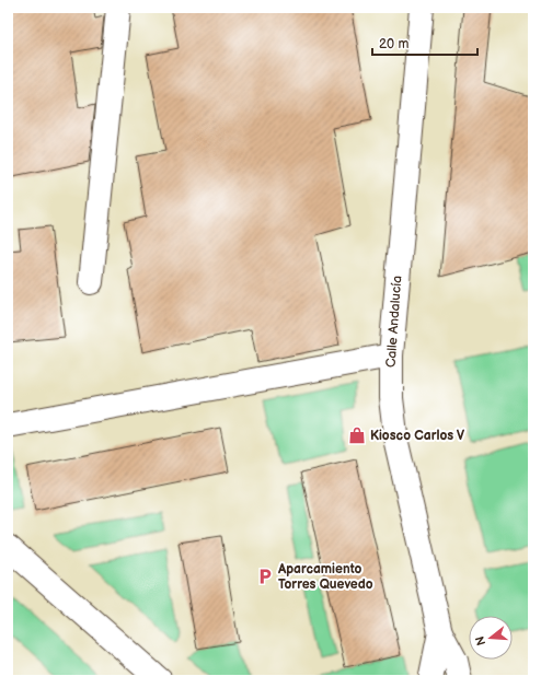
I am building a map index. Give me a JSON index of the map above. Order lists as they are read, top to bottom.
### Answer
{
  "streets": {
    "street": ["Calle Andalucía"]
  },
  "places": {
    "shop": ["Kiosco Carlos V"],
    "parking": ["Aparcamiento Torres Quevedo"]
  },
  "scale_bar": "20 m",
  "north": "left"
}
